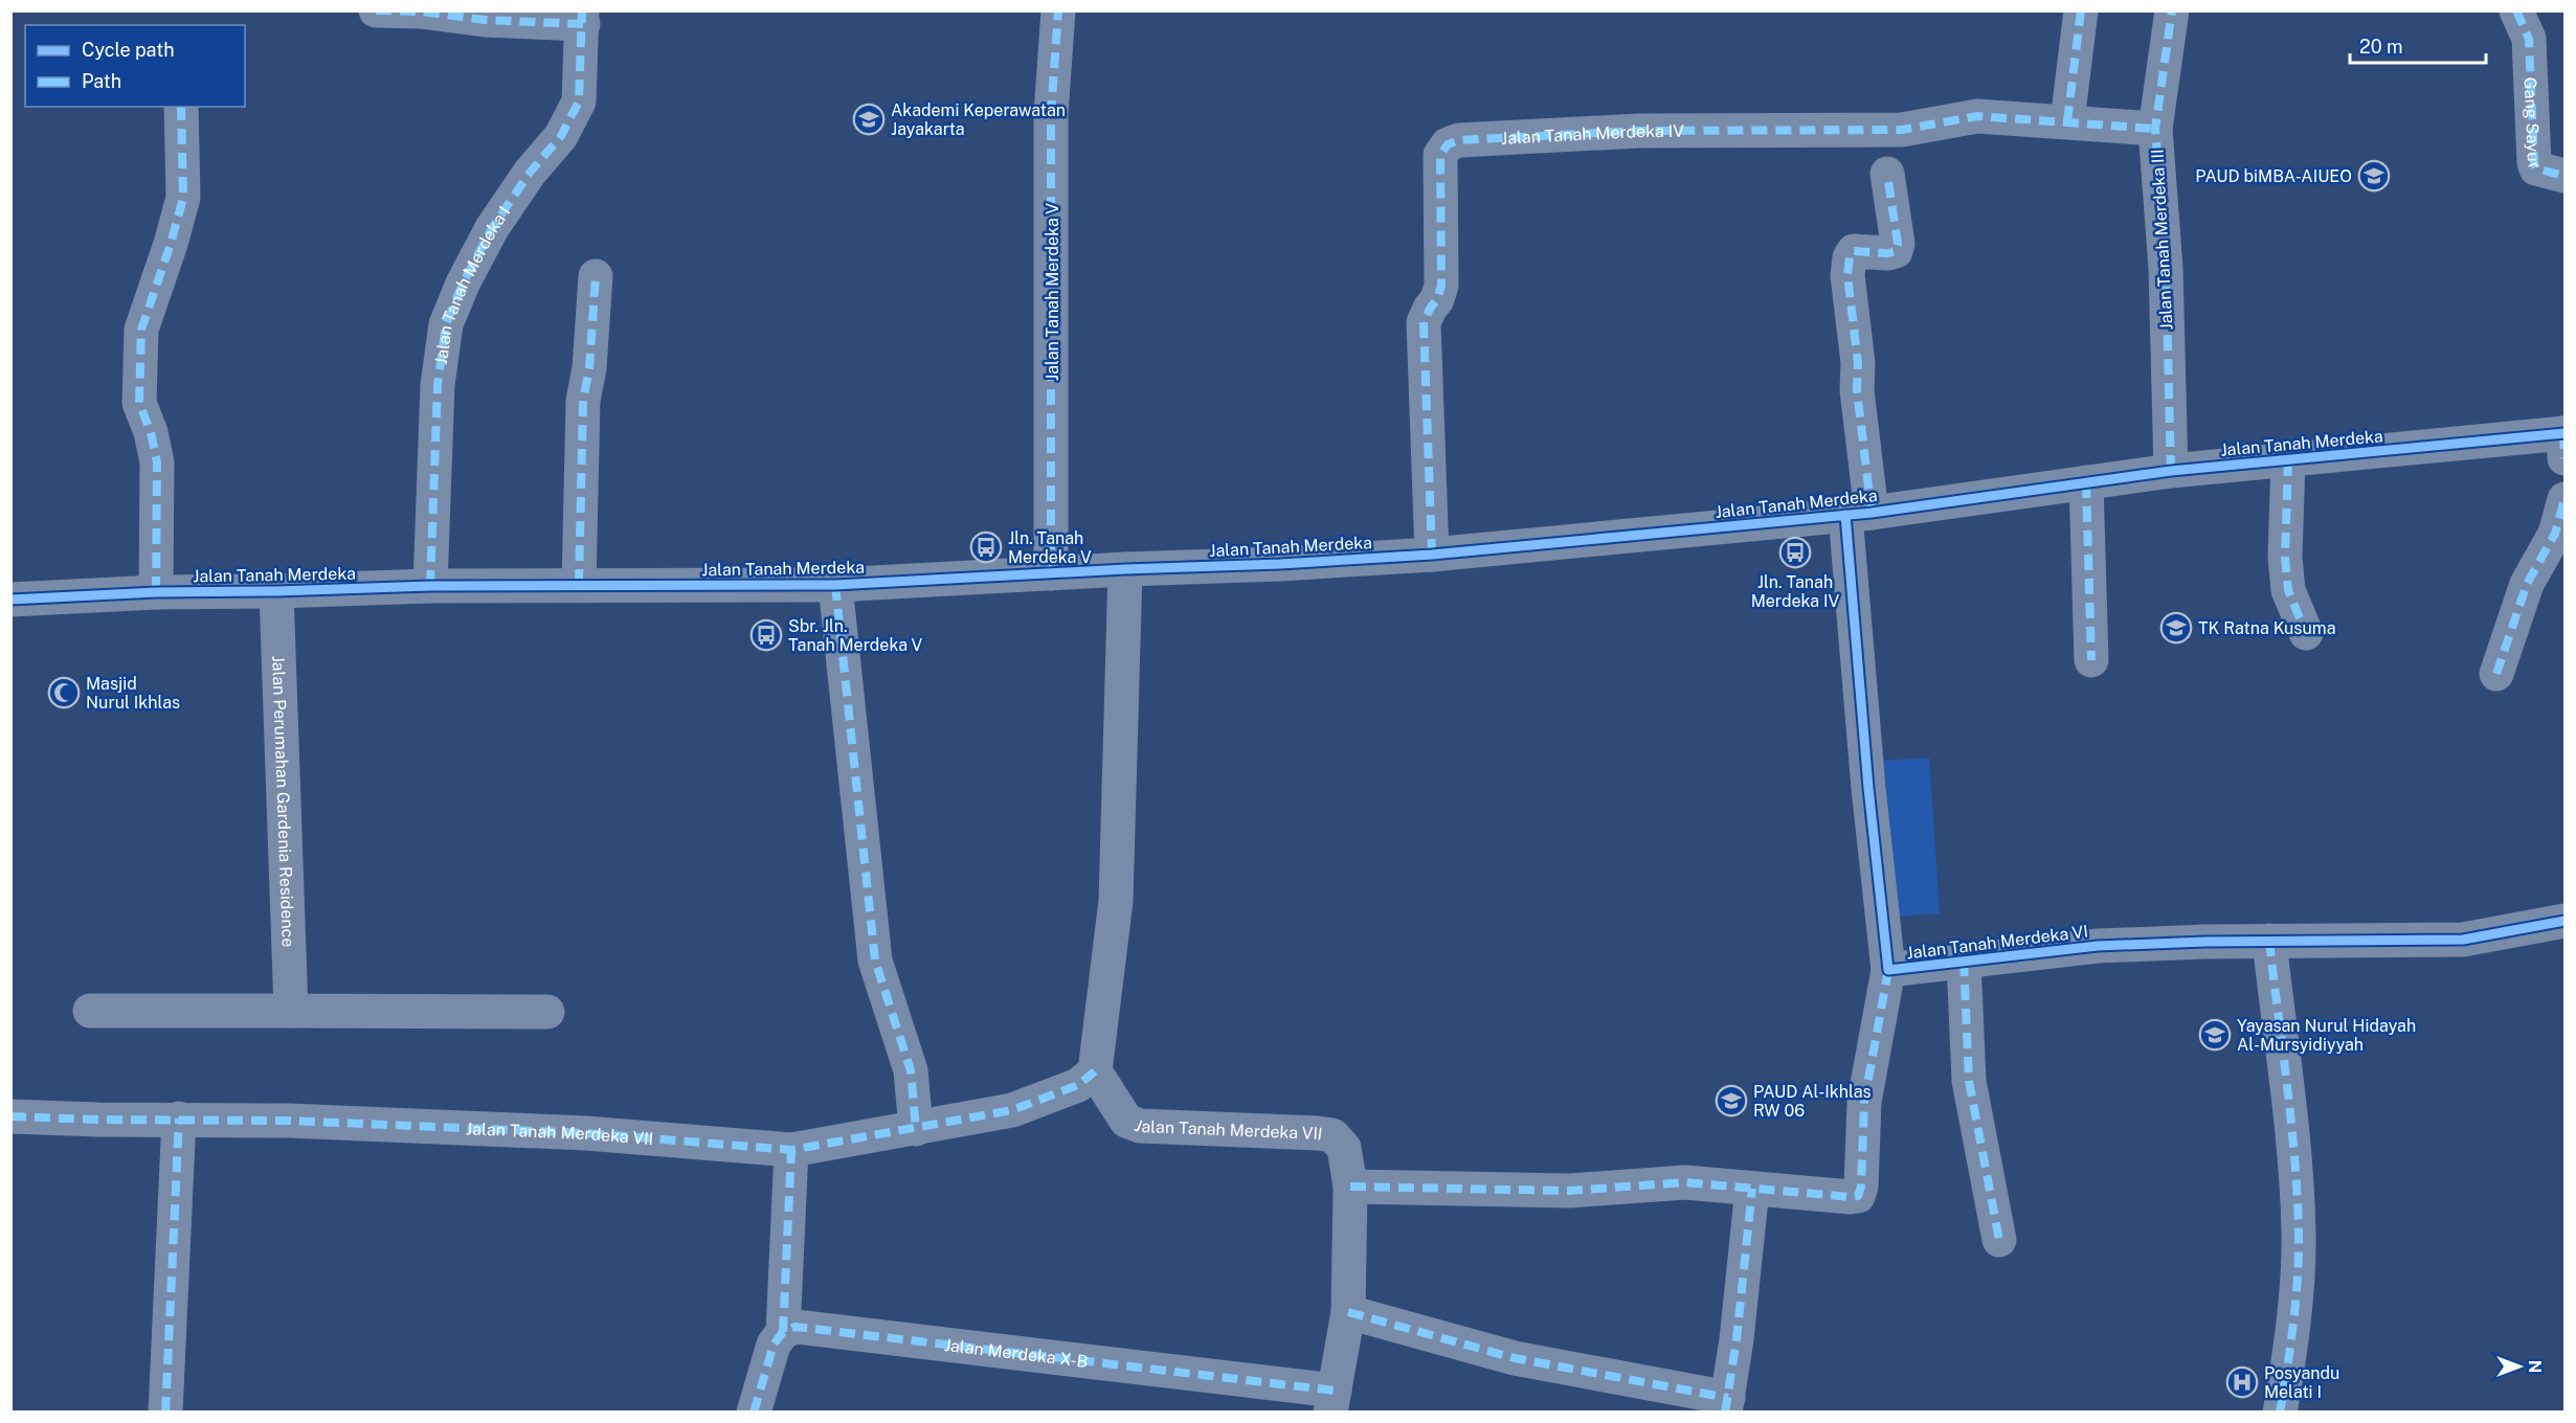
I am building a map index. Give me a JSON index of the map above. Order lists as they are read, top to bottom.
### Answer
{
  "streets": {
    "street": [
      "Gang Sayur",
      "Jalan Tanah Merdeka IV",
      "Jalan Tanah Merdeka III",
      "Jalan Tanah Merdeka I",
      "Jalan Tanah Merdeka V",
      "Jalan Tanah Merdeka",
      "Jalan Perumahan Gardenia Residence",
      "Jalan Tanah Merdeka VI",
      "Jalan Tanah Merdeka VII",
      "Jalan Merdeka X-B"
    ]
  },
  "crossings": [
    ["Jalan Tanah Merdeka IV", "Jalan Tanah Merdeka III"],
    ["Jalan Tanah Merdeka IV", "Jalan Tanah Merdeka"],
    ["Jalan Tanah Merdeka III", "Jalan Tanah Merdeka"],
    ["Jalan Tanah Merdeka I", "Jalan Tanah Merdeka"],
    ["Jalan Tanah Merdeka V", "Jalan Tanah Merdeka"],
    ["Jalan Tanah Merdeka", "Jalan Perumahan Gardenia Residence"],
    ["Jalan Tanah Merdeka", "Jalan Tanah Merdeka VI"],
    ["Jalan Tanah Merdeka VII", "Jalan Merdeka X-B"]
  ],
  "places": {
    "school or university": [
      "Akademi Keperawatan Jayakarta",
      "PAUD biMBA-AIUEO",
      "TK Ratna Kusuma",
      "Yayasan Nurul Hidayah Al-Mursyidiyyah",
      "PAUD Al-Ikhlas RW 06"
    ],
    "bus stop": ["Jln. Tanah Merdeka V", "Jln. Tanah Merdeka IV", "Sbr. Jln. Tanah Merdeka V"],
    "mosque": ["Masjid Nurul Ikhlas"],
    "hospital": ["Posyandu Melati I"]
  },
  "legend": ["Cycle path", "Path"],
  "scale_bar": "20 m",
  "north": "right"
}
